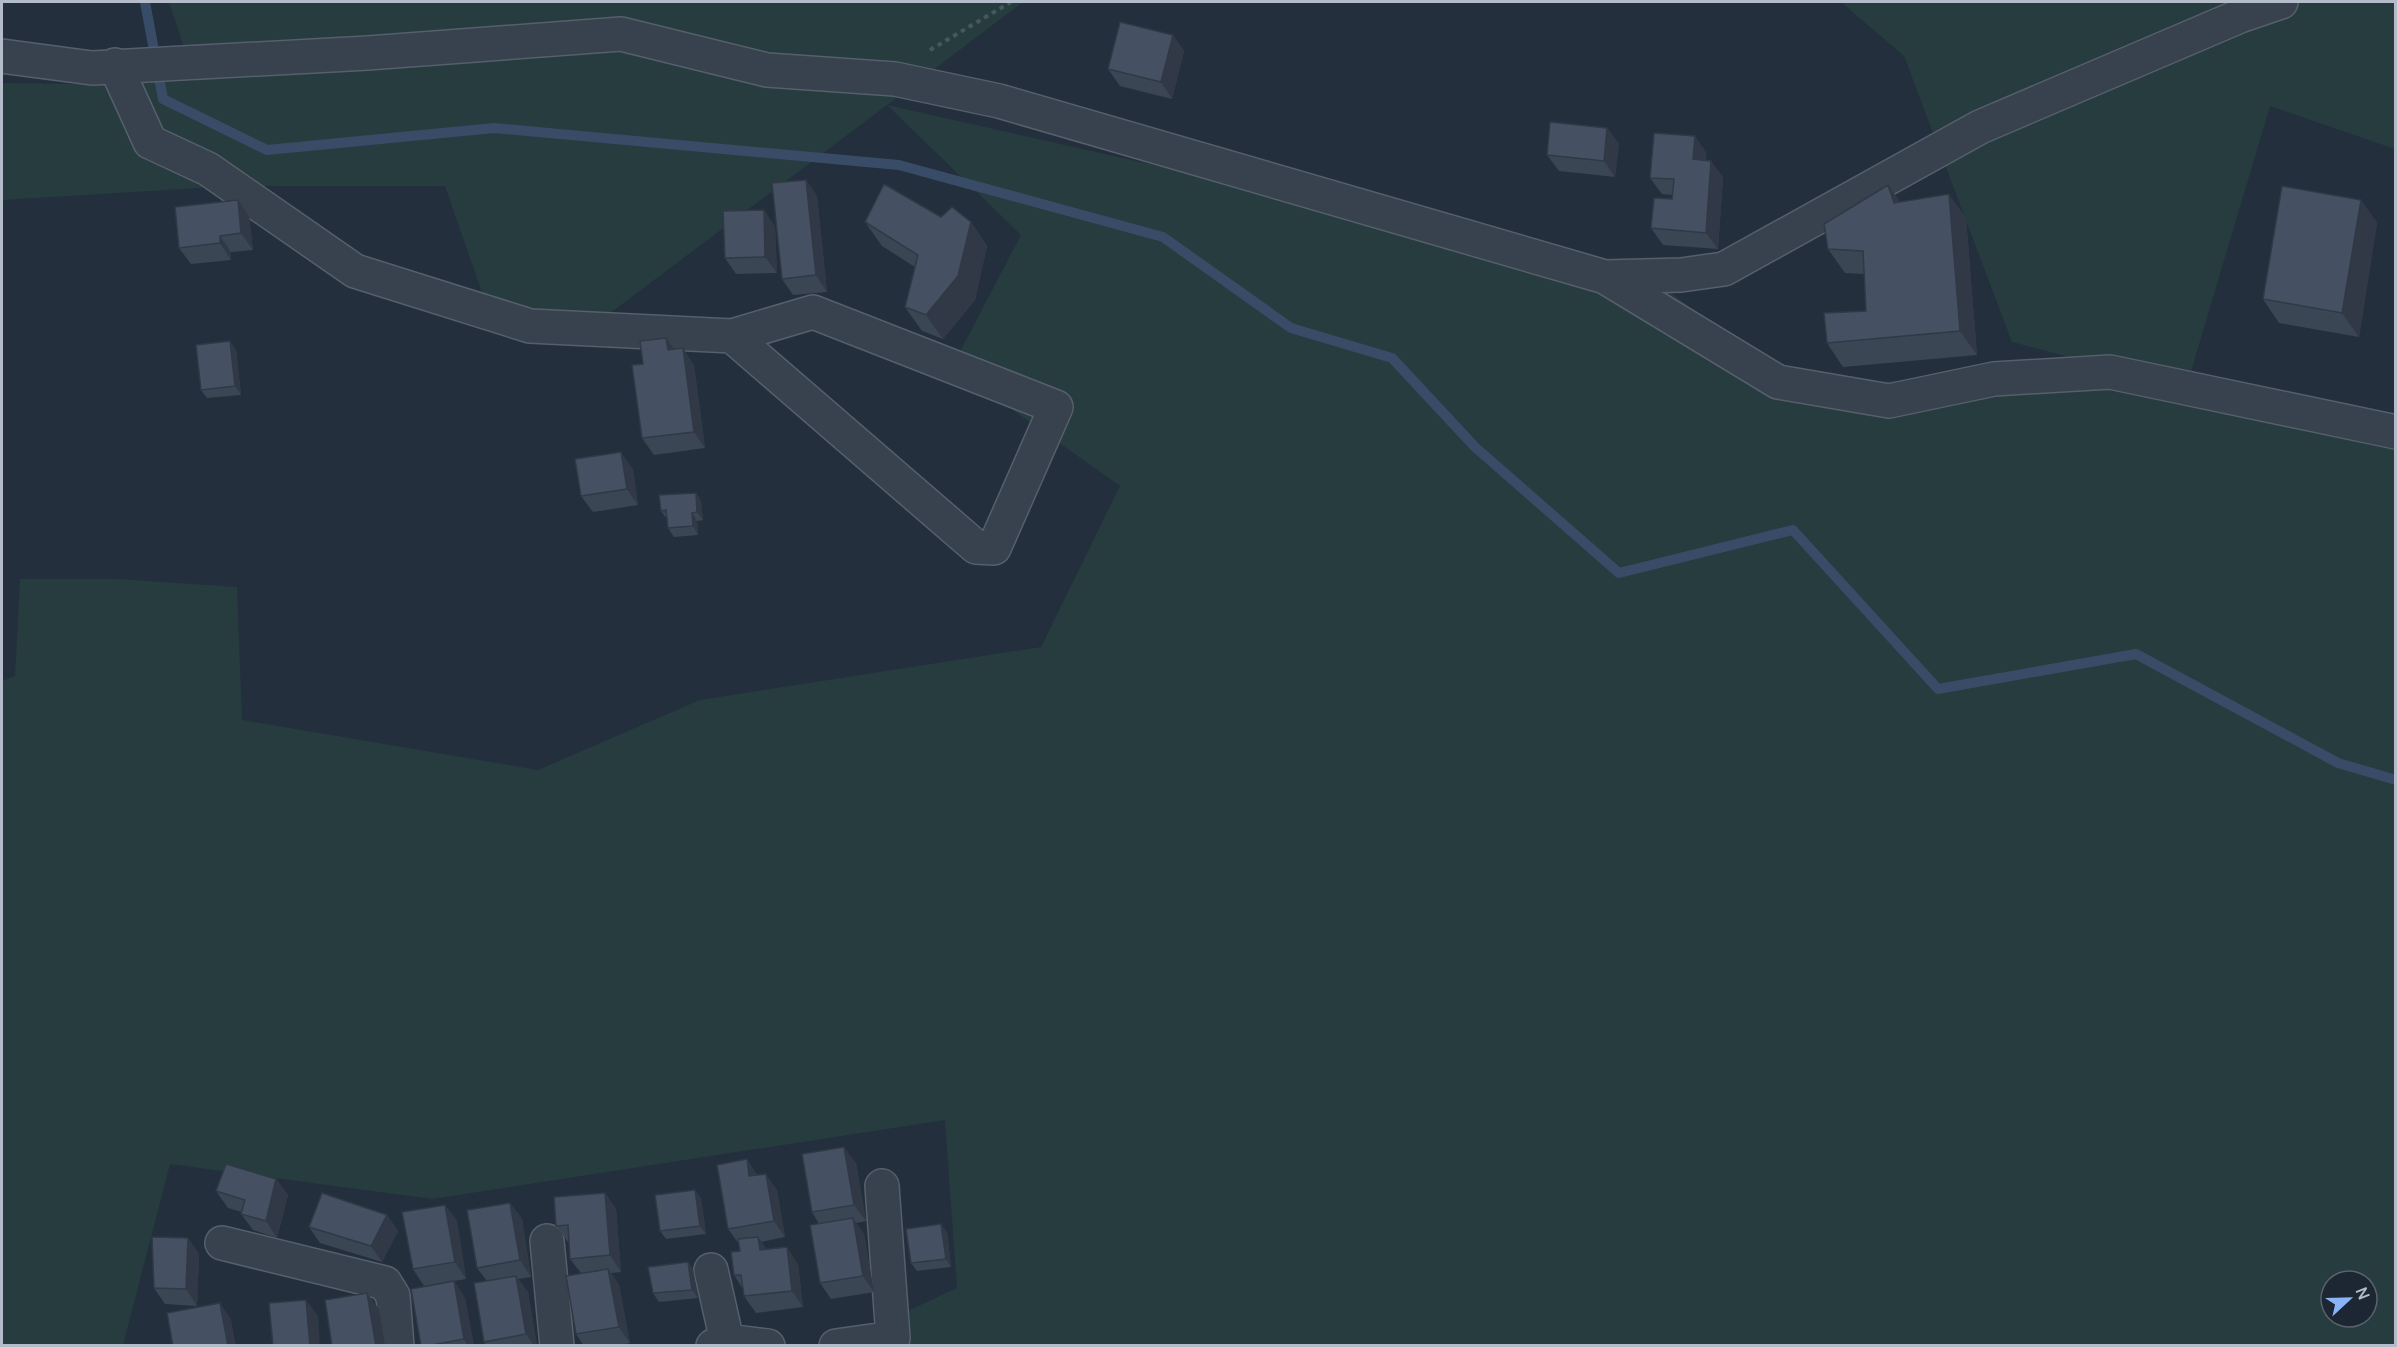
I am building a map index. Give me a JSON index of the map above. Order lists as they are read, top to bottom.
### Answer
{
  "north": "right"
}
